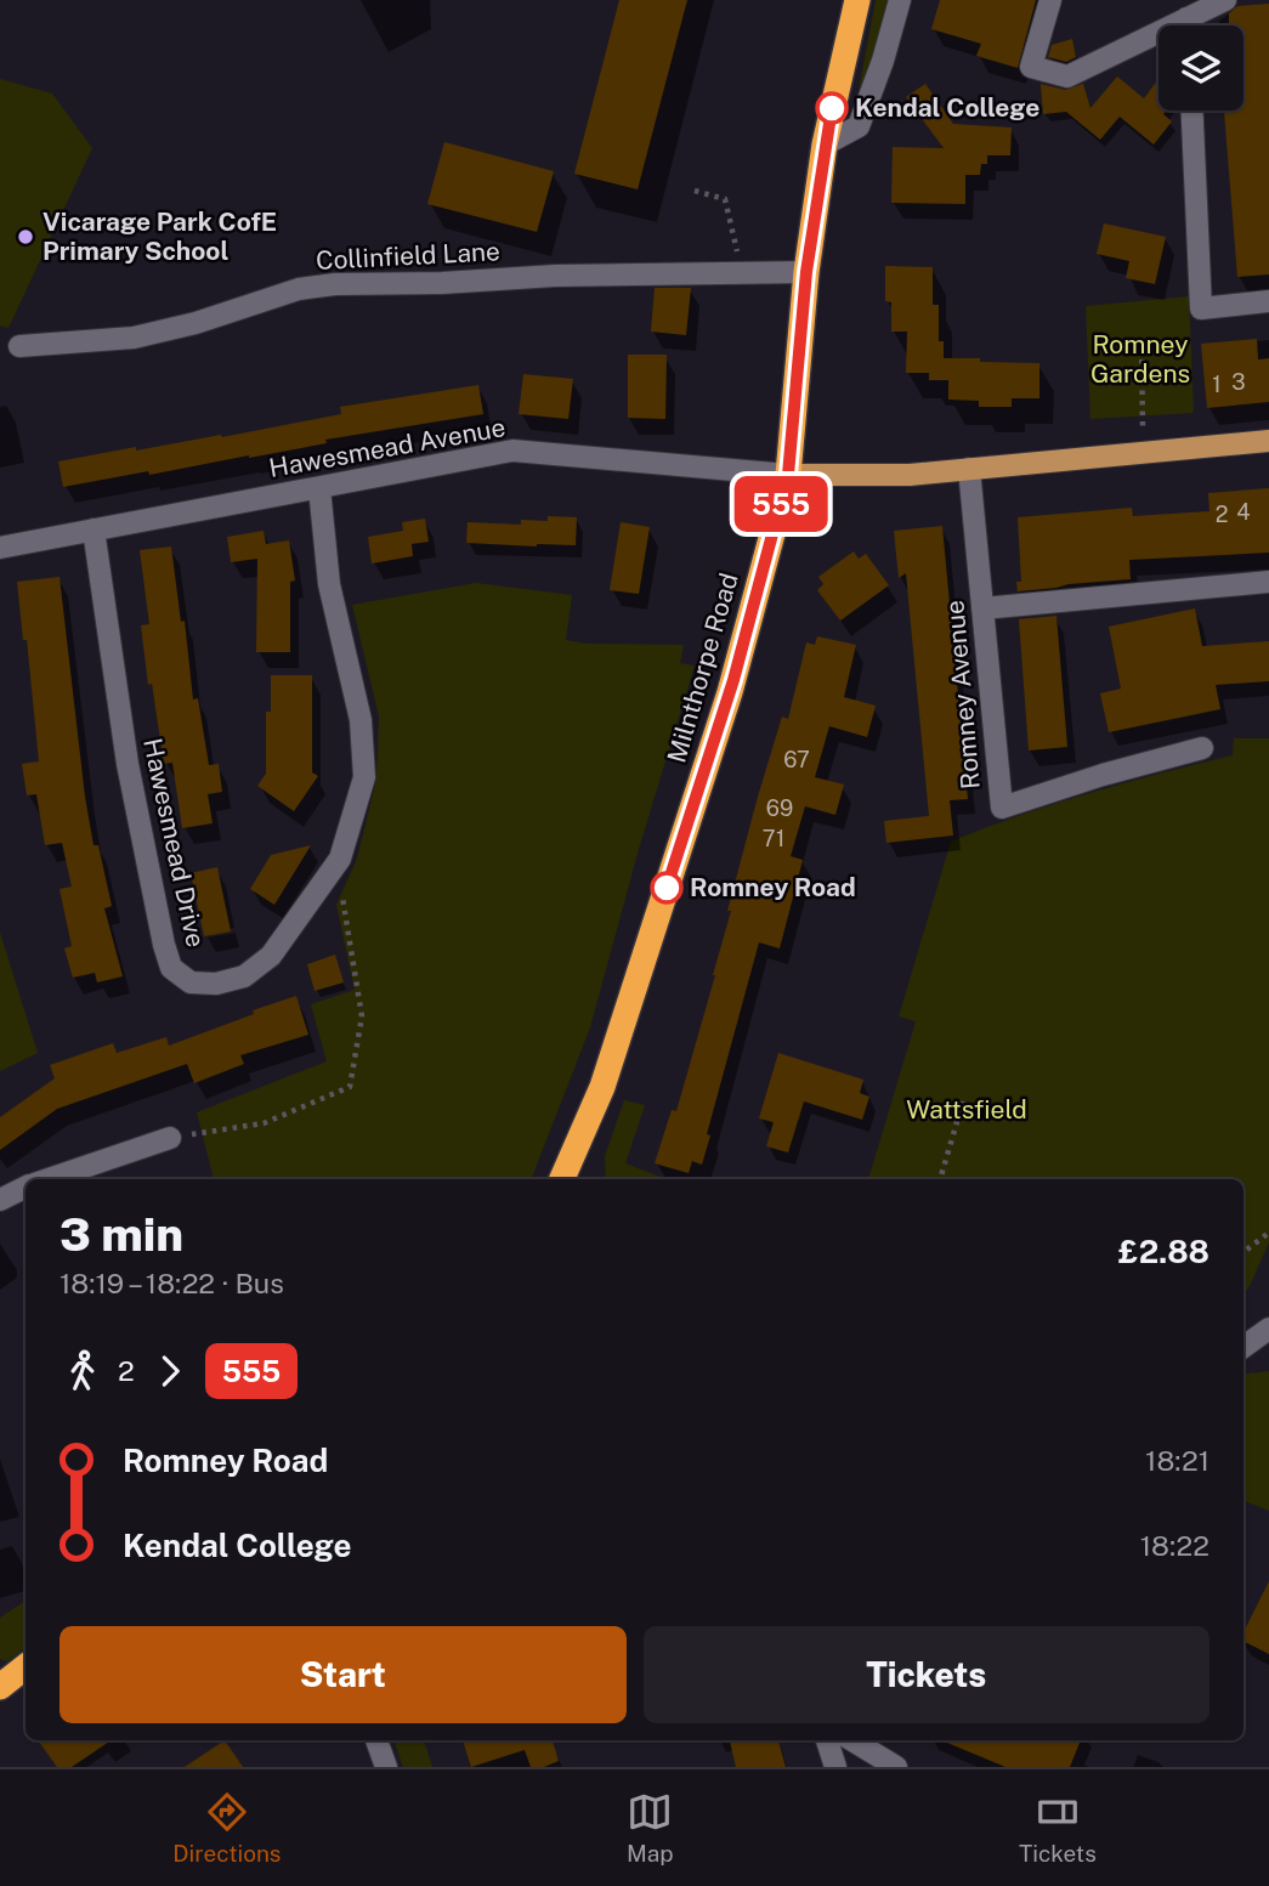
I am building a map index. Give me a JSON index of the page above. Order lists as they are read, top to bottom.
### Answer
{
  "streets": {
    "highway": ["Milnthorpe Road"],
    "street": [
      "Collinfield Lane",
      "Hawesmead Avenue",
      "Romney Avenue",
      "Hawesmead Drive"
    ]
  },
  "crossings": [
    ["Collinfield Lane", "Milnthorpe Road"],
    ["Hawesmead Avenue", "Milnthorpe Road"],
    ["Hawesmead Avenue", "Hawesmead Drive"]
  ],
  "parks": ["Romney Gardens", "Wattsfield"],
  "places": ["Kendal College", "Vicarage Park CofE Primary School", "Romney Road"],
  "lines": ["bus line 555"],
  "house_numbers": [
    "3",
    "1",
    "4",
    "2",
    "67",
    "69",
    "71"
  ],
  "page": {
    "on_map": "555",
    "heading": ["3 min", "18:19 – 18:22 · Bus", "£2.88"],
    "legs": ["2", "555"],
    "list": [
      {
        "name": "Romney Road",
        "value": "18:21"
      },
      {
        "name": "Kendal College",
        "value": "18:22"
      }
    ],
    "buttons": ["Start", "Tickets"],
    "tabs": ["Directions", "Map", "Tickets"]
  }
}
